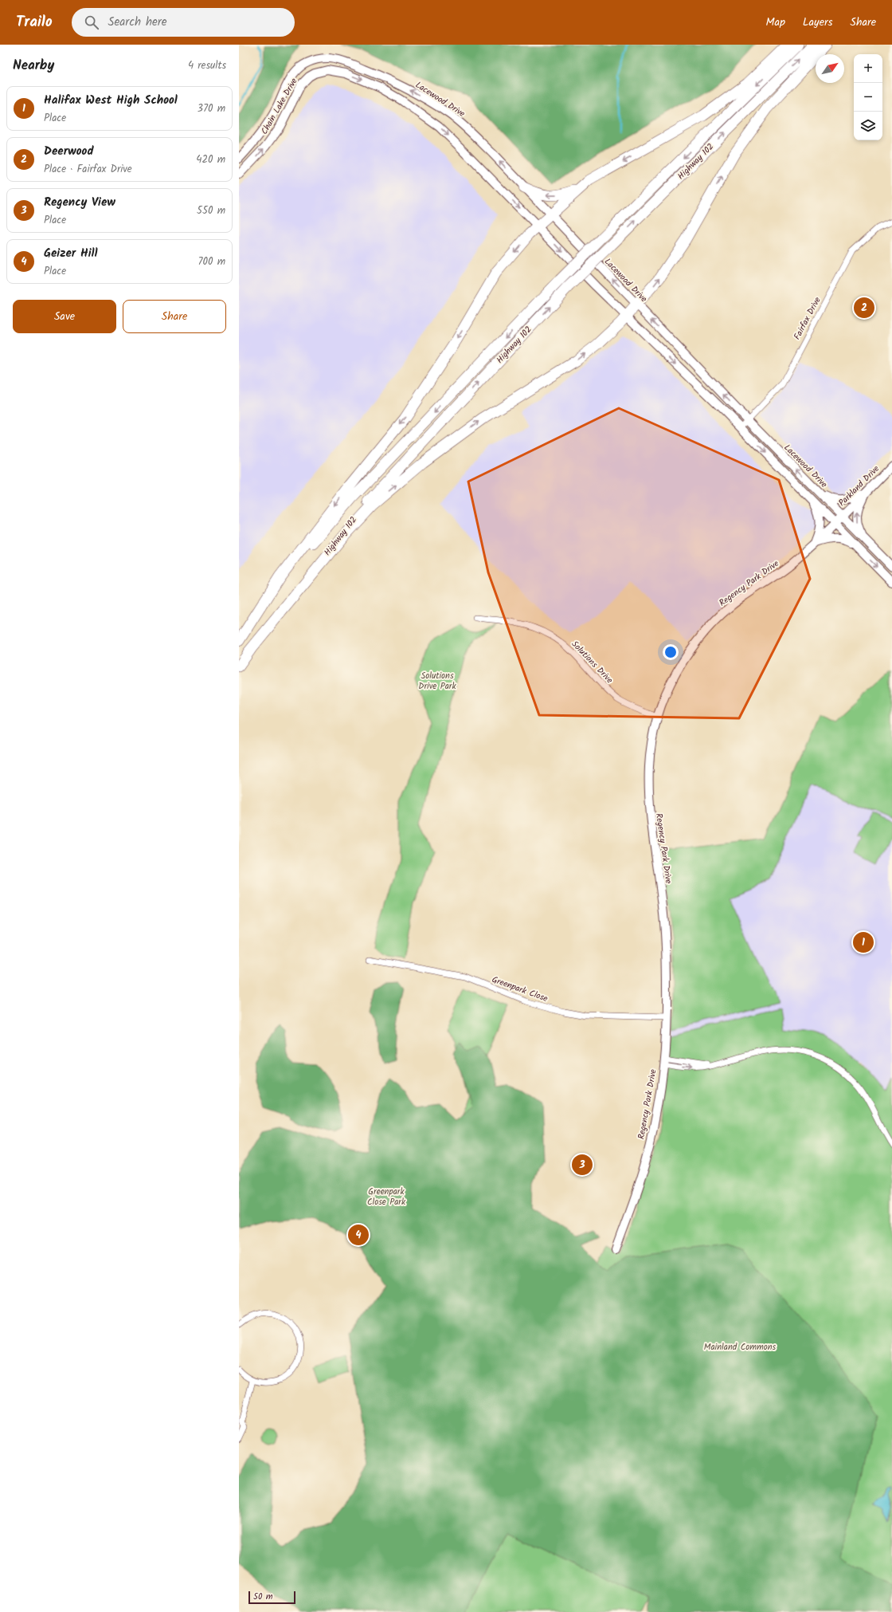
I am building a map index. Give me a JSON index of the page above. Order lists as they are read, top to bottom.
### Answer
{
  "streets": {
    "highway": ["Highway 102"],
    "street": [
      "Lacewood Drive",
      "Chain Lake Drive",
      "Fairfax Drive",
      "Parkland Drive",
      "Regency Park Drive",
      "Solutions Drive",
      "Greenpark Close"
    ]
  },
  "crossings": [
    ["Lacewood Drive", "Chain Lake Drive"],
    ["Lacewood Drive", "Fairfax Drive"],
    ["Lacewood Drive", "Parkland Drive"],
    ["Lacewood Drive", "Regency Park Drive"],
    ["Parkland Drive", "Regency Park Drive"],
    ["Regency Park Drive", "Solutions Drive"],
    ["Regency Park Drive", "Greenpark Close"]
  ],
  "parks": ["Solutions Drive Park", "Greenpark Close Park", "Mainland Commons"],
  "scale_bar": "50 m",
  "north": "top right",
  "page": {
    "header": "Trailo",
    "search": "Search here",
    "nav": ["Map", "Layers", "Share"],
    "heading": ["Nearby", "4 results"],
    "map_buttons": ["+", "−"],
    "list": [
      {
        "mark": "1",
        "name": "Halifax West High School",
        "note": "Place",
        "value": "370 m"
      },
      {
        "mark": "2",
        "name": "Deerwood",
        "note": "Place · Fairfax Drive",
        "value": "420 m"
      },
      {
        "mark": "3",
        "name": "Regency View",
        "note": "Place",
        "value": "550 m"
      },
      {
        "mark": "4",
        "name": "Geizer Hill",
        "note": "Place",
        "value": "700 m"
      }
    ],
    "buttons": ["Save", "Share"],
    "pins": [
      "2",
      "1",
      "3",
      "4"
    ],
    "scale": "50 m"
  }
}
